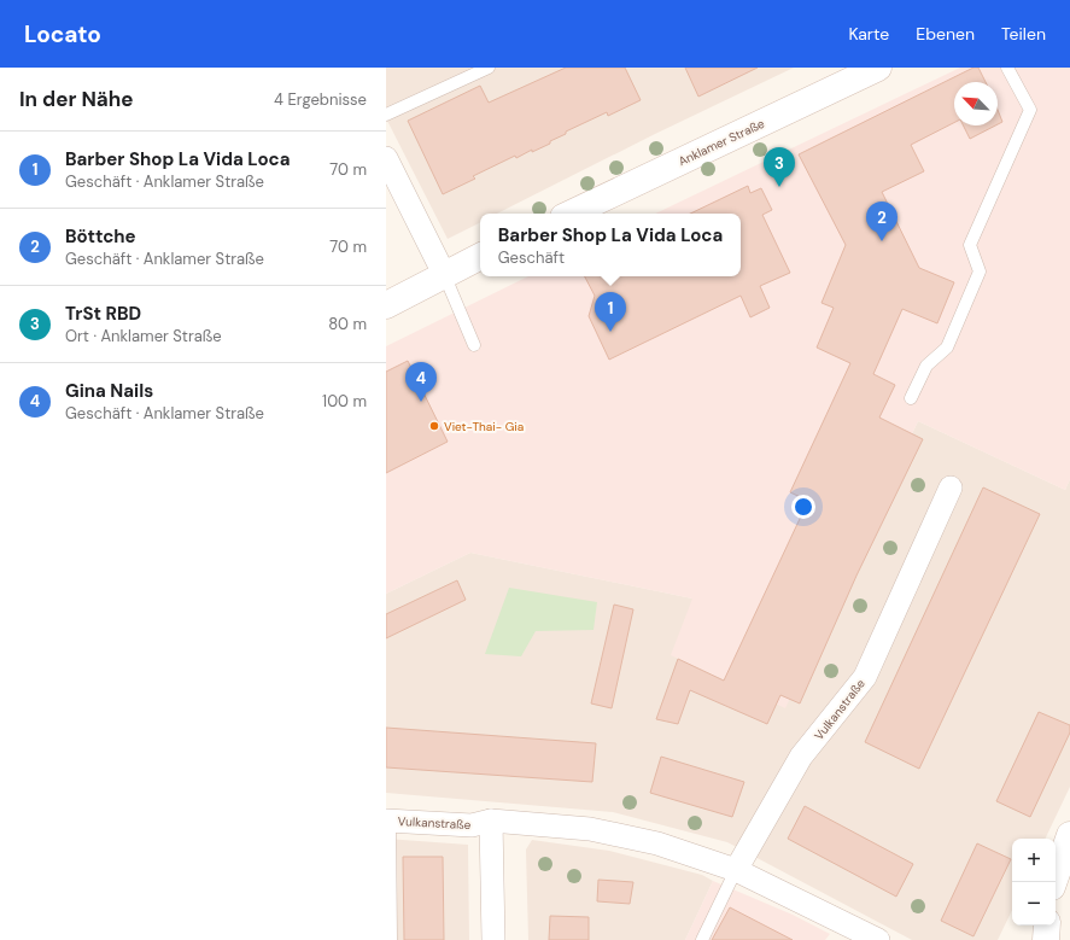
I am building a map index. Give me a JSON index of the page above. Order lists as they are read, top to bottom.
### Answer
{
  "streets": {
    "main road": ["Anklamer Straße"],
    "street": ["Vulkanstraße"]
  },
  "places": ["Viet-Thai- Gia"],
  "north": "top left",
  "page": {
    "header": "Locato",
    "nav": ["Karte", "Ebenen", "Teilen"],
    "heading": ["In der Nähe", "4 Ergebnisse"],
    "list": [
      {
        "mark": "1",
        "name": "Barber Shop La Vida Loca",
        "note": "Geschäft · Anklamer Straße",
        "value": "70 m"
      },
      {
        "mark": "2",
        "name": "Böttche",
        "note": "Geschäft · Anklamer Straße",
        "value": "70 m"
      },
      {
        "mark": "3",
        "name": "TrSt RBD",
        "note": "Ort · Anklamer Straße",
        "value": "80 m"
      },
      {
        "mark": "4",
        "name": "Gina Nails",
        "note": "Geschäft · Anklamer Straße",
        "value": "100 m"
      }
    ],
    "pins": [
      "3",
      "2",
      "1",
      "4"
    ],
    "popup": ["Barber Shop La Vida Loca", "Geschäft"],
    "map_buttons": ["+", "−"]
  }
}
